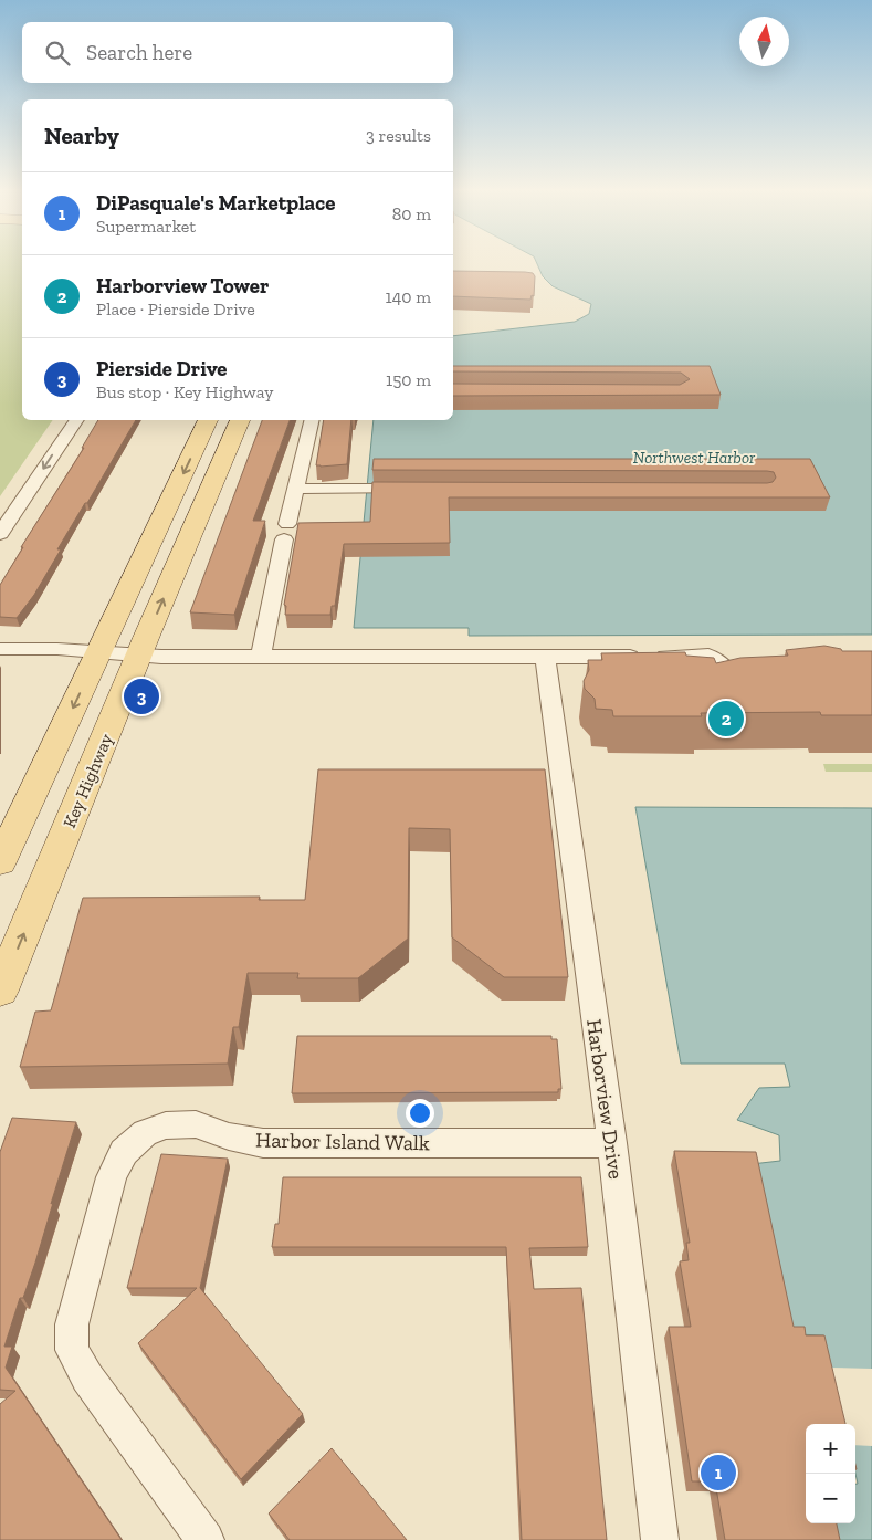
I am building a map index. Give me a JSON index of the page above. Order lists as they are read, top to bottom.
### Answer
{
  "streets": {
    "main road": ["Key Highway"],
    "street": ["Harborview Drive", "Harbor Island Walk"]
  },
  "crossings": [
    ["Harborview Drive", "Harbor Island Walk"]
  ],
  "water": ["Northwest Harbor"],
  "north": "top",
  "page": {
    "search": "Search here",
    "heading": ["Nearby", "3 results"],
    "list": [
      {
        "mark": "1",
        "name": "DiPasquale's Marketplace",
        "note": "Supermarket",
        "value": "80 m"
      },
      {
        "mark": "2",
        "name": "Harborview Tower",
        "note": "Place · Pierside Drive",
        "value": "140 m"
      },
      {
        "mark": "3",
        "name": "Pierside Drive",
        "note": "Bus stop · Key Highway",
        "value": "150 m"
      }
    ],
    "pins": ["3", "2", "1"],
    "map_buttons": ["+", "−"]
  }
}
